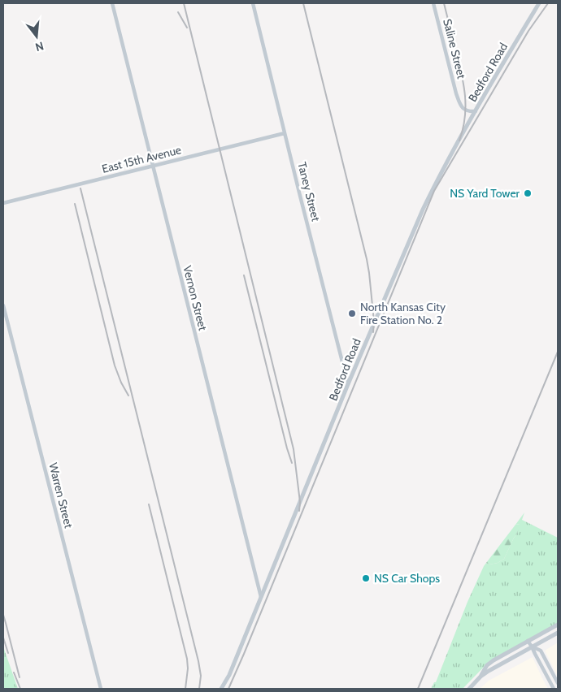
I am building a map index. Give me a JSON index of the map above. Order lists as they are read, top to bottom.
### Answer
{
  "streets": {
    "street": [
      "Saline Street",
      "Bedford Road",
      "East 15th Avenue",
      "Taney Street",
      "Vernon Street",
      "Warren Street"
    ]
  },
  "crossings": [
    ["Saline Street", "Bedford Road"],
    ["Bedford Road", "Taney Street"],
    ["Bedford Road", "Vernon Street"],
    ["East 15th Avenue", "Taney Street"],
    ["East 15th Avenue", "Vernon Street"]
  ],
  "places": ["NS Yard Tower", "North Kansas City Fire Station No. 2", "NS Car Shops"],
  "north": "bottom"
}
